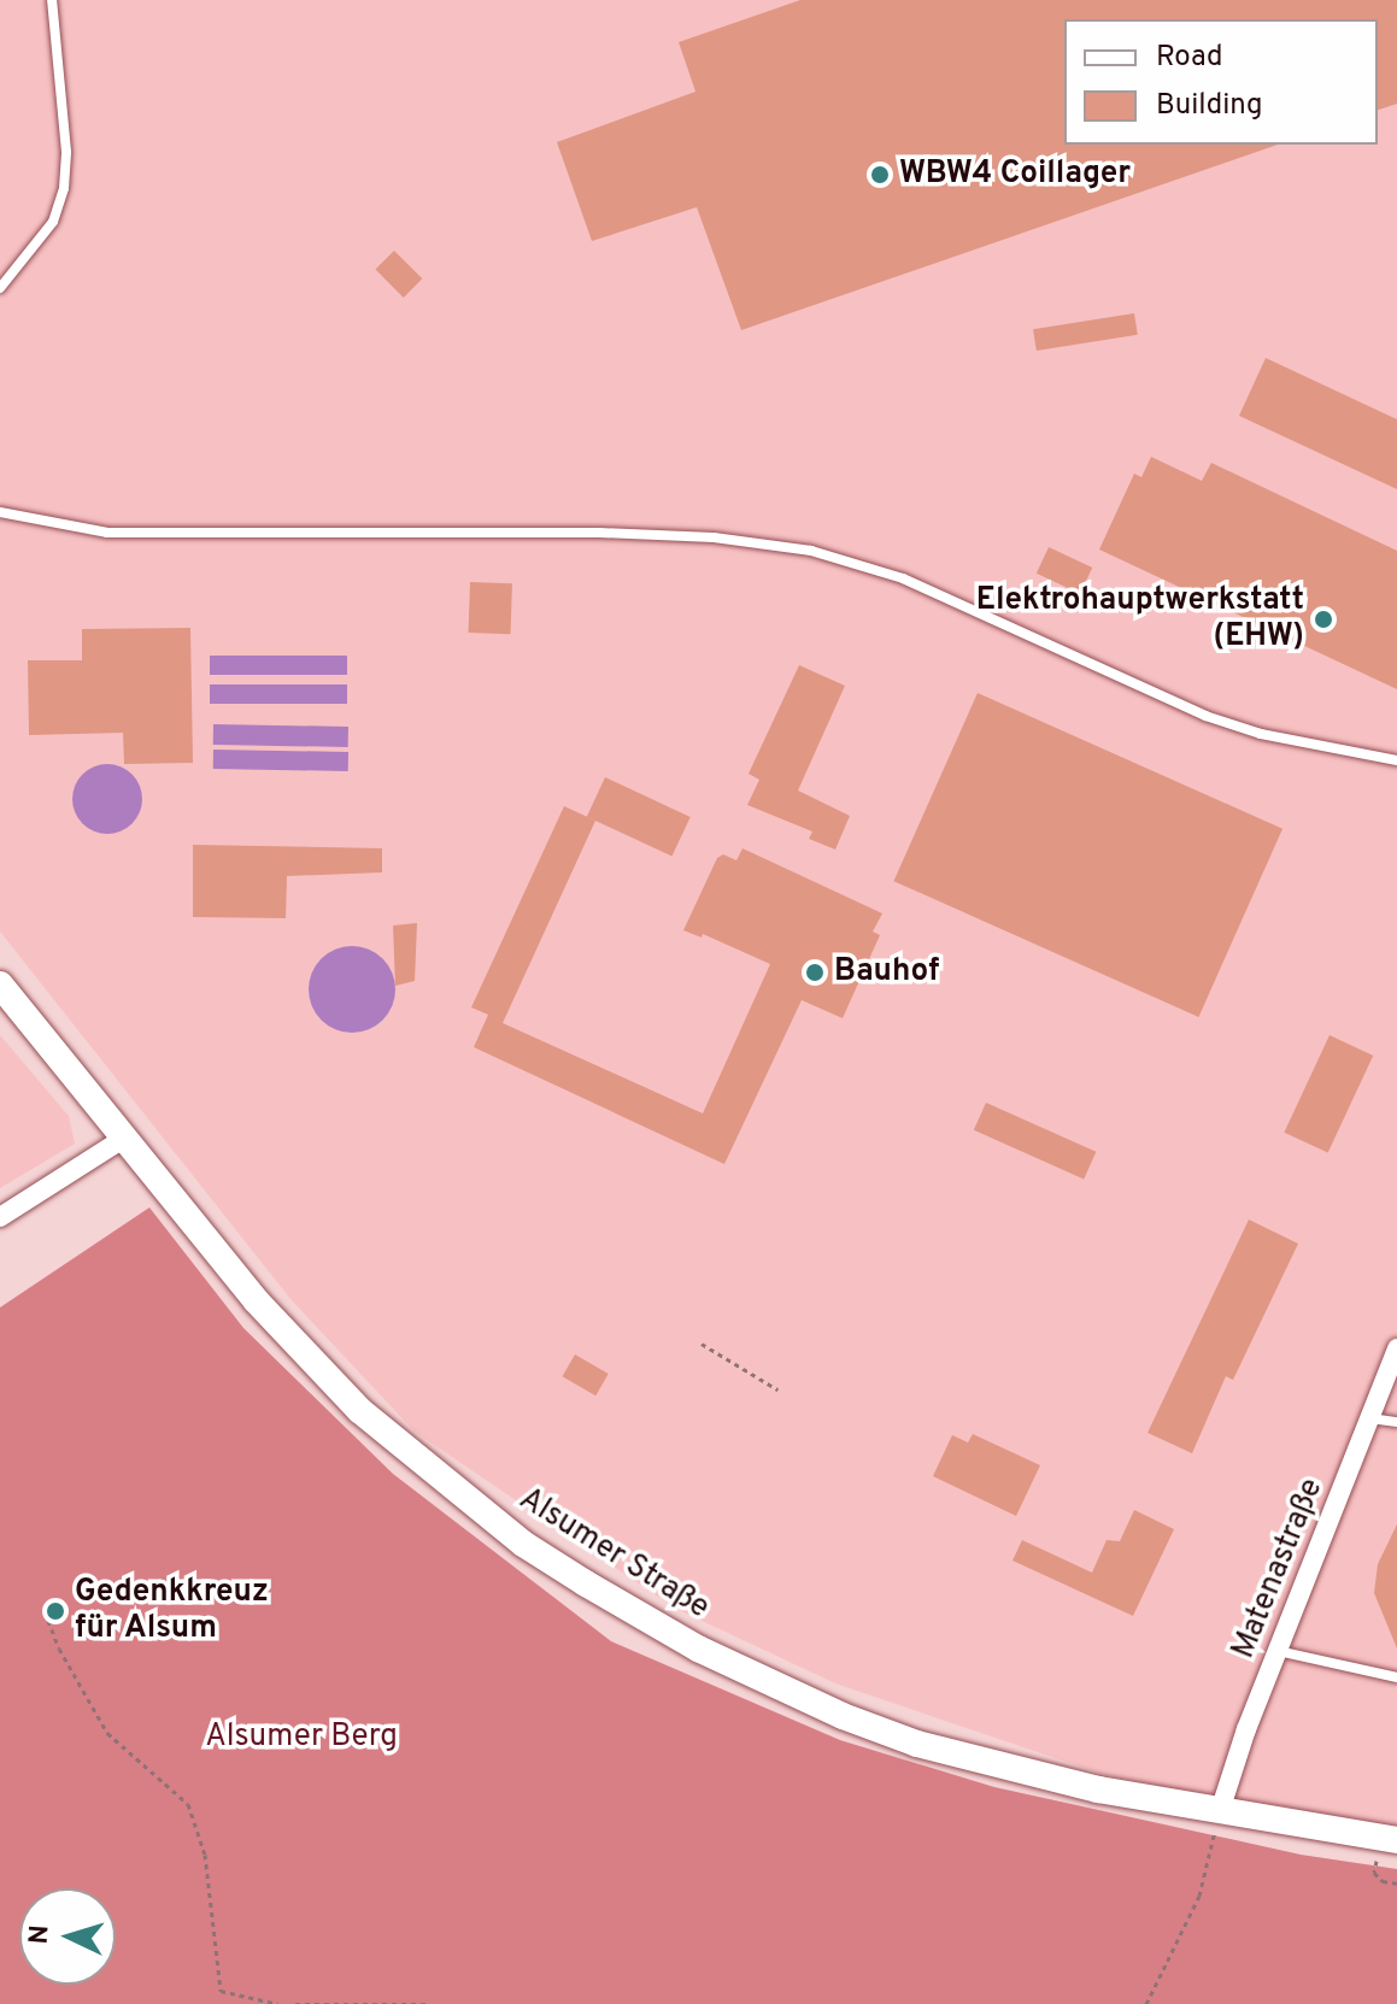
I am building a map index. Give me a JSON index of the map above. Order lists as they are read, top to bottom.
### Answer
{
  "streets": {
    "street": ["Alsumer Straße", "Matenastraße"]
  },
  "crossings": [
    ["Alsumer Straße", "Matenastraße"]
  ],
  "parks": ["Alsumer Berg"],
  "places": [
    "WBW4 Coillager",
    "Elektrohauptwerkstatt (EHW)",
    "Bauhof",
    "Gedenkkreuz für Alsum"
  ],
  "legend": ["Road", "Building"],
  "north": "left"
}
